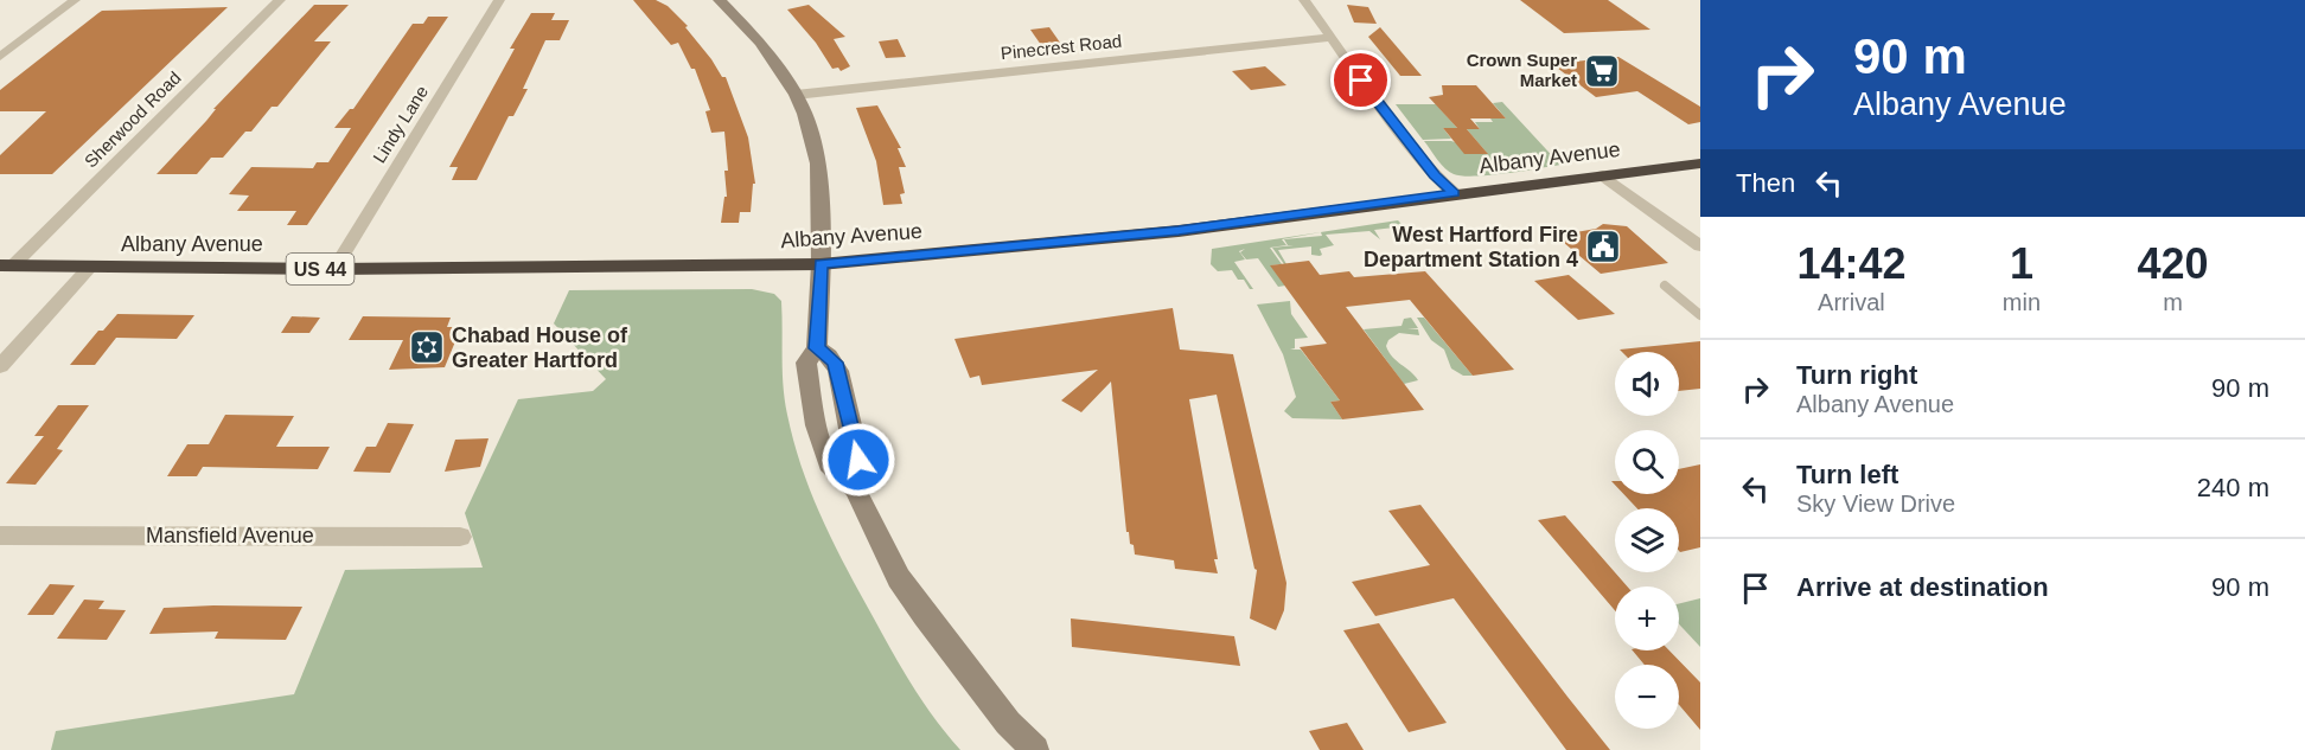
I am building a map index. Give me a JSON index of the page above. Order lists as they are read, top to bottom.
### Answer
{
  "streets": {
    "highway": ["Albany Avenue", "US 44"],
    "street": [
      "Pinecrest Road",
      "Sherwood Road",
      "Lindy Lane",
      "Mansfield Avenue"
    ]
  },
  "crossings": [
    ["Sherwood Road", "Albany Avenue"],
    ["Lindy Lane", "Albany Avenue"]
  ],
  "places": {
    "supermarket": ["Crown Super Market"],
    "public building": ["West Hartford Fire Department Station 4"],
    "synagogue": ["Chabad House of Greater Hartford"]
  },
  "page": {
    "turn": ["90 m", "Albany Avenue"],
    "then": "Then",
    "eta": [
      "14:42",
      "Arrival",
      "1",
      "min",
      "420",
      "m"
    ],
    "list": [
      {
        "name": "Turn right",
        "note": "Albany Avenue",
        "value": "90 m"
      },
      {
        "name": "Turn left",
        "note": "Sky View Drive",
        "value": "240 m"
      },
      {
        "name": "Arrive at destination",
        "value": "90 m"
      }
    ],
    "map_buttons": ["+", "−"]
  }
}
